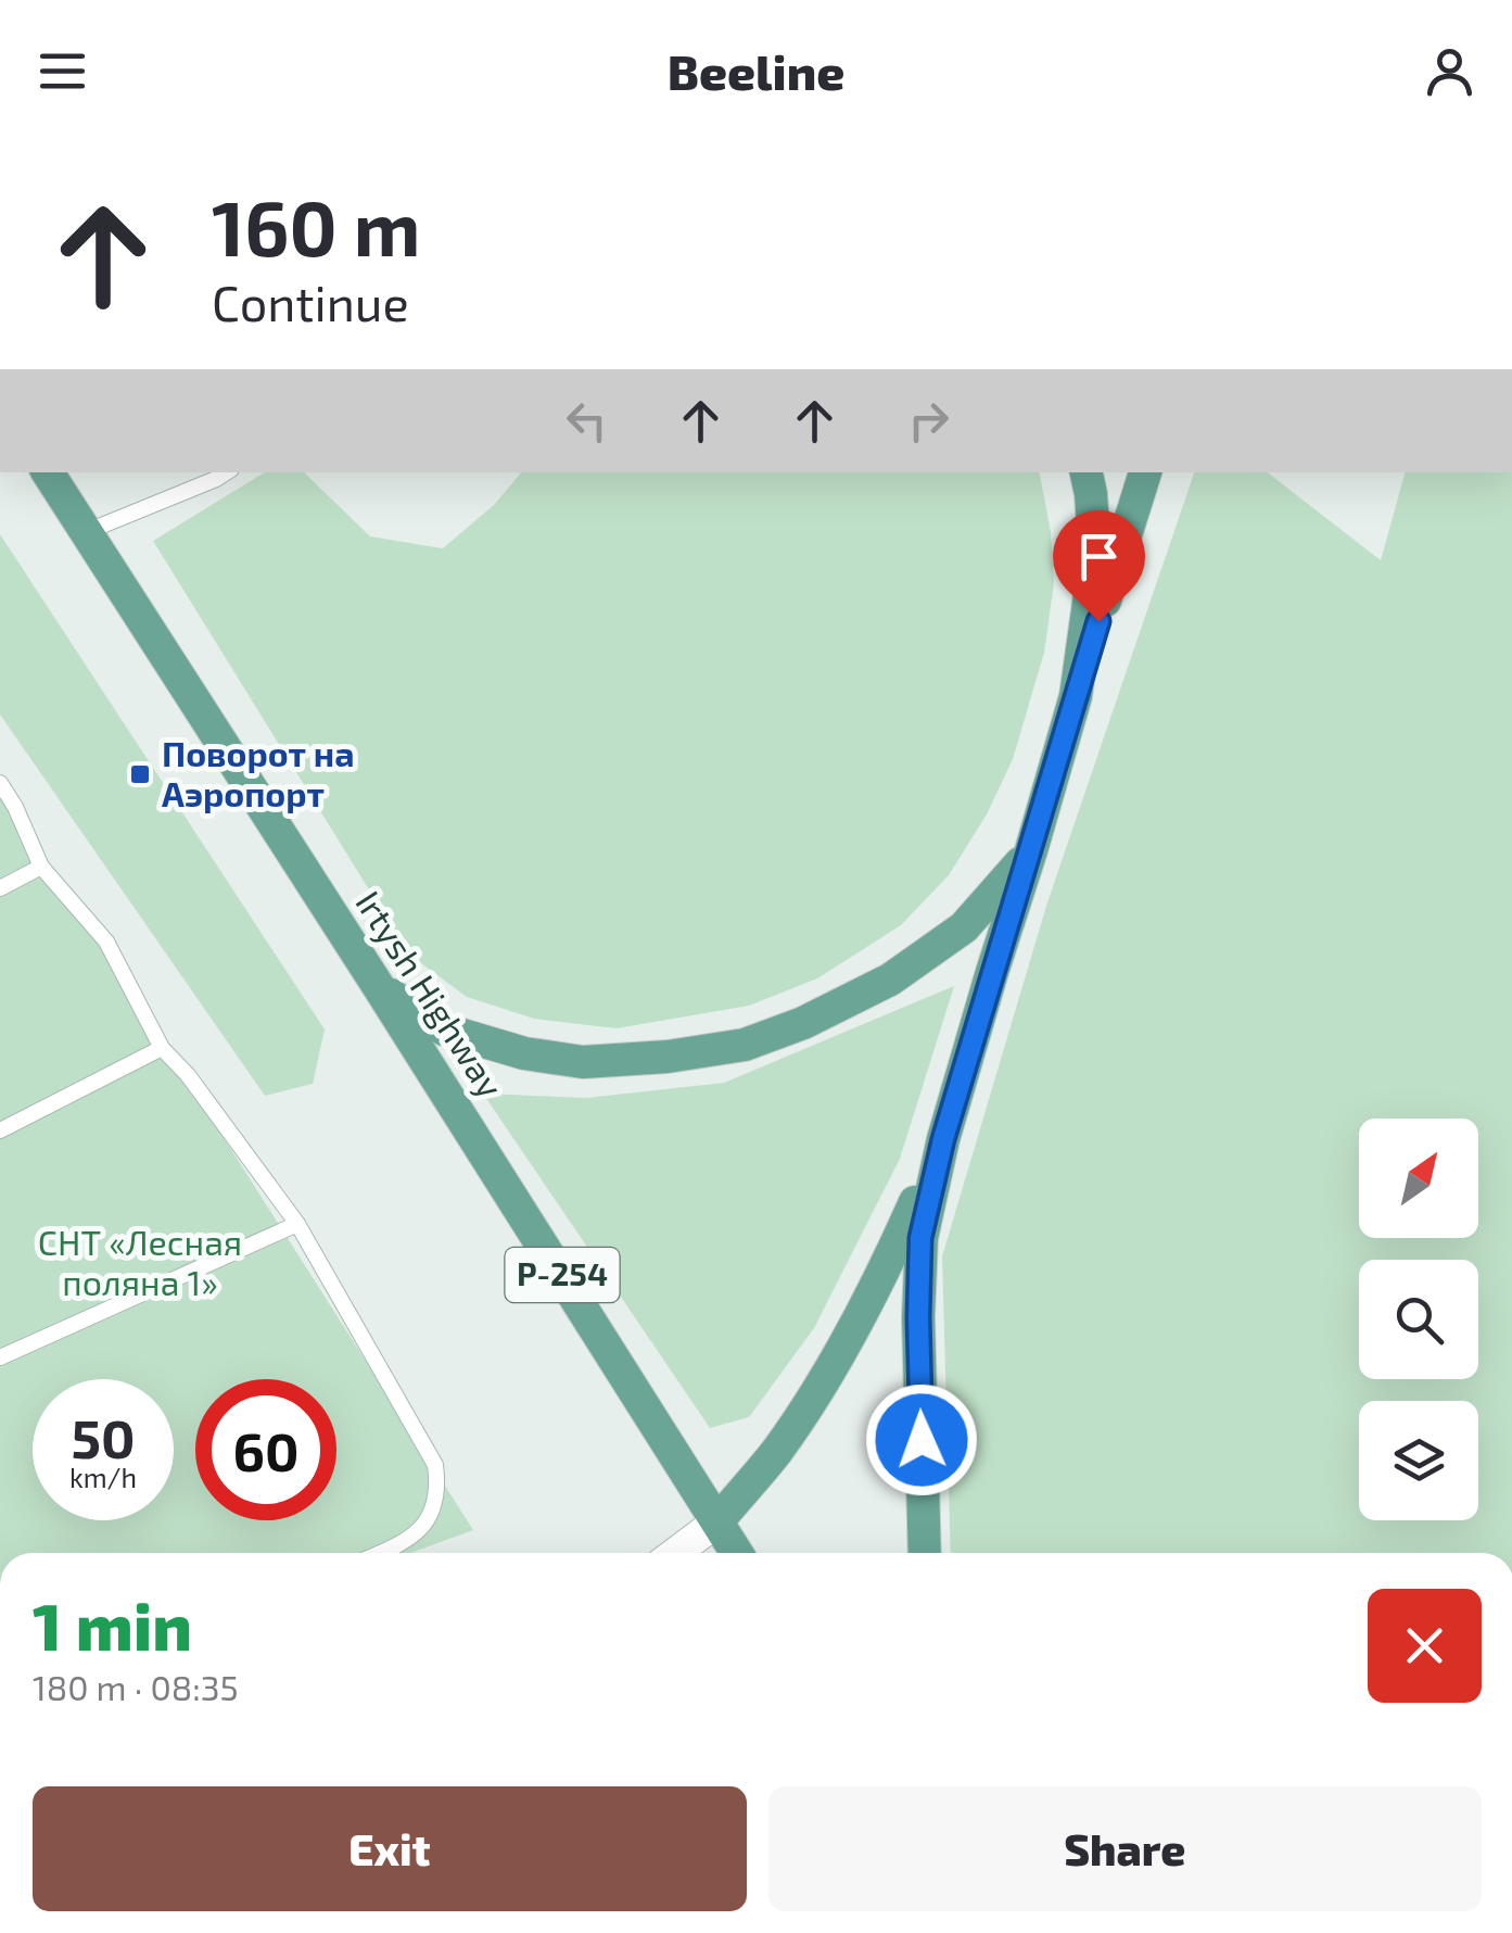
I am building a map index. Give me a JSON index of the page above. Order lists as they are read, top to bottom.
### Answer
{
  "streets": {
    "main road": ["Irtysh Highway", "Р-254"]
  },
  "parks": ["СНТ «Лесная поляна 1»"],
  "places": {
    "transit": ["Поворот на Аэропорт"]
  },
  "north": "top right",
  "page": {
    "header": "Beeline",
    "turn": ["160 m", "Continue"],
    "speed": "50 km/h",
    "limit": "60",
    "heading": ["1 min", "180 m · 08:35"],
    "buttons": ["Exit", "Share"]
  }
}
